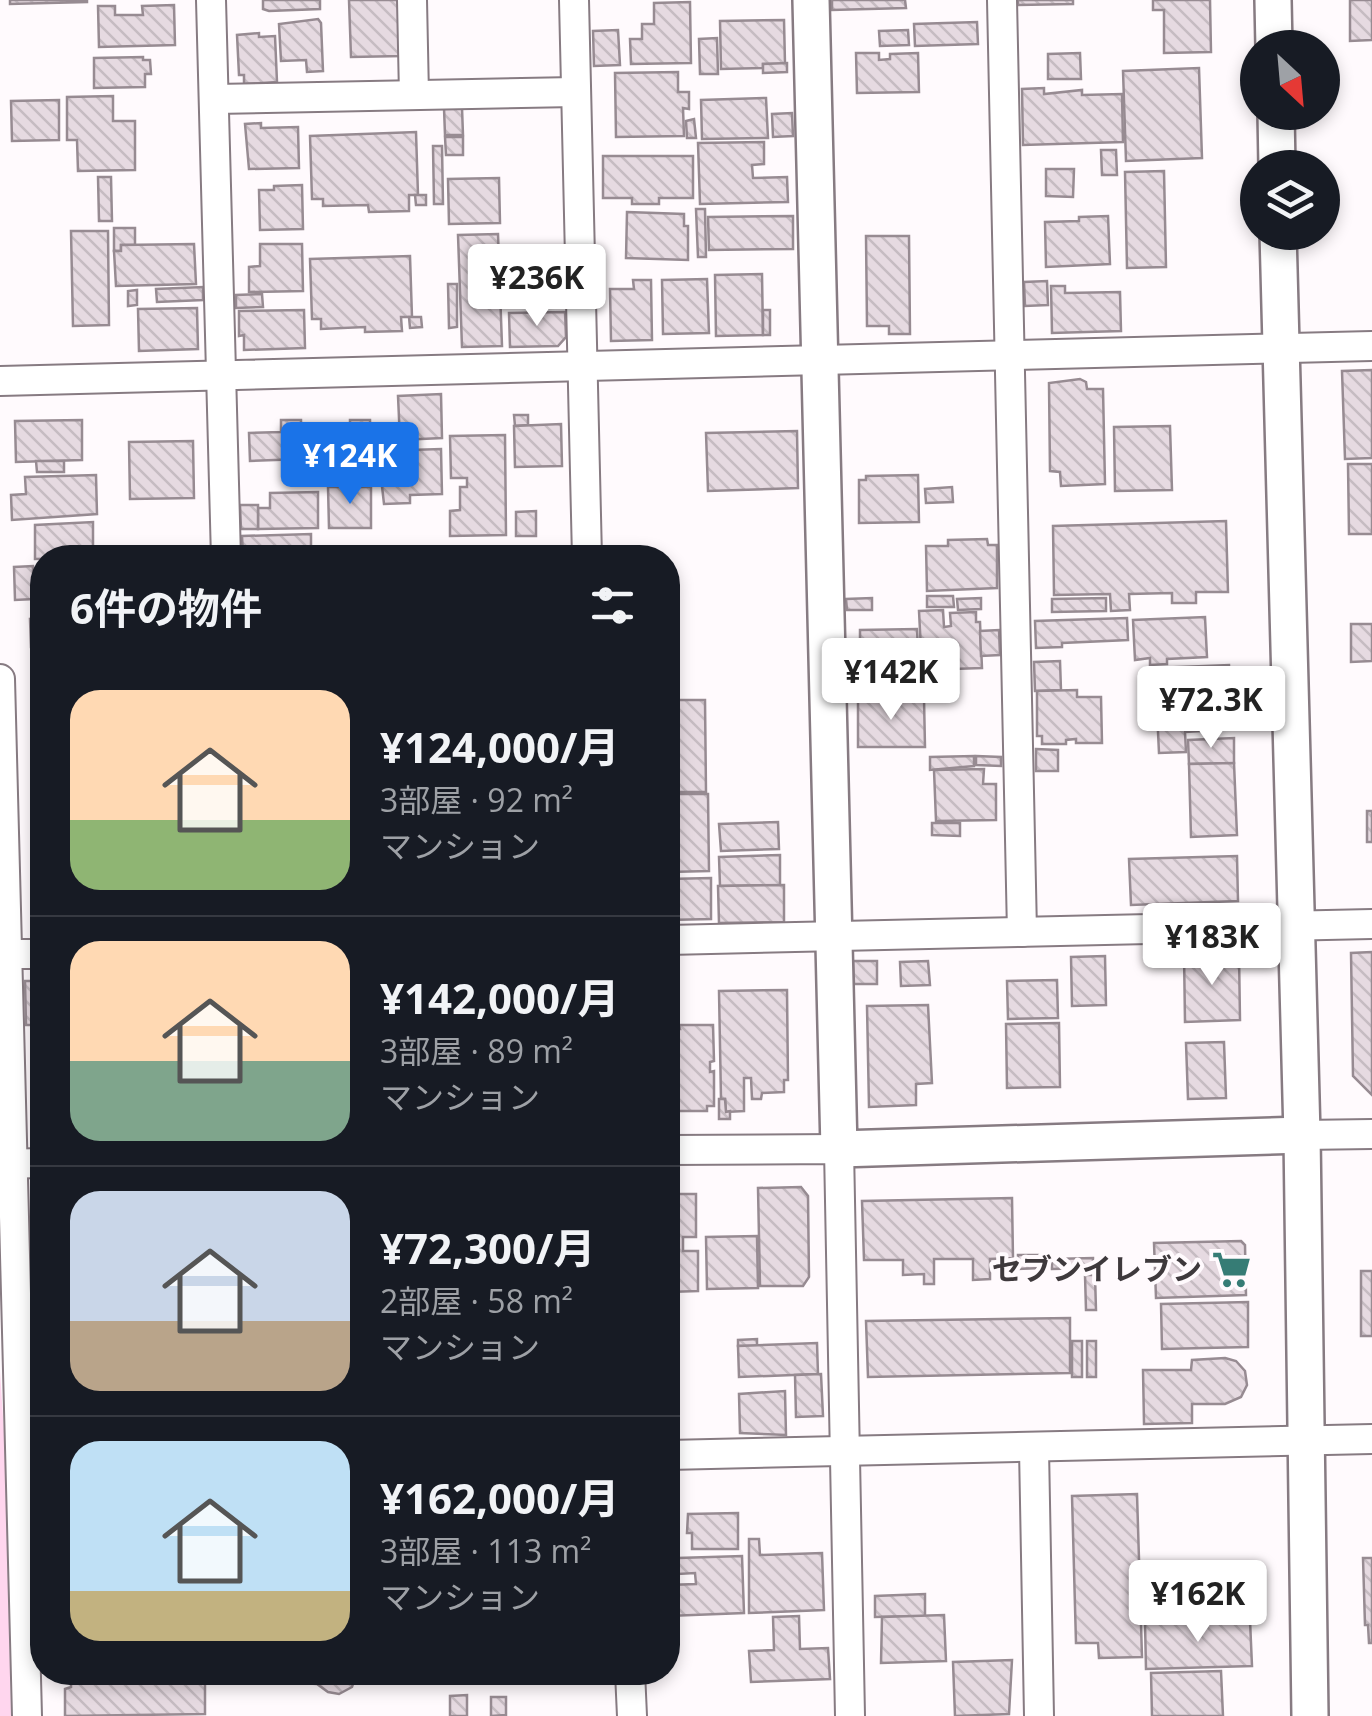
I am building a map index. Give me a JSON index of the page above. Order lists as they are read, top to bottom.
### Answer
{
  "places": {
    "supermarket": ["セブンイレブン"]
  },
  "north": "bottom right",
  "page": {
    "price": [
      "¥236K",
      "¥124K",
      "¥142K",
      "¥72.3K",
      "¥183K",
      "¥162K"
    ],
    "heading": "6件の物件",
    "list": [
      {
        "name": "¥124,000/月",
        "note": "3部屋 · 92 m² · マンション"
      },
      {
        "name": "¥142,000/月",
        "note": "3部屋 · 89 m² · マンション"
      },
      {
        "name": "¥72,300/月",
        "note": "2部屋 · 58 m² · マンション"
      },
      {
        "name": "¥162,000/月",
        "note": "3部屋 · 113 m² · マンション"
      }
    ]
  }
}
